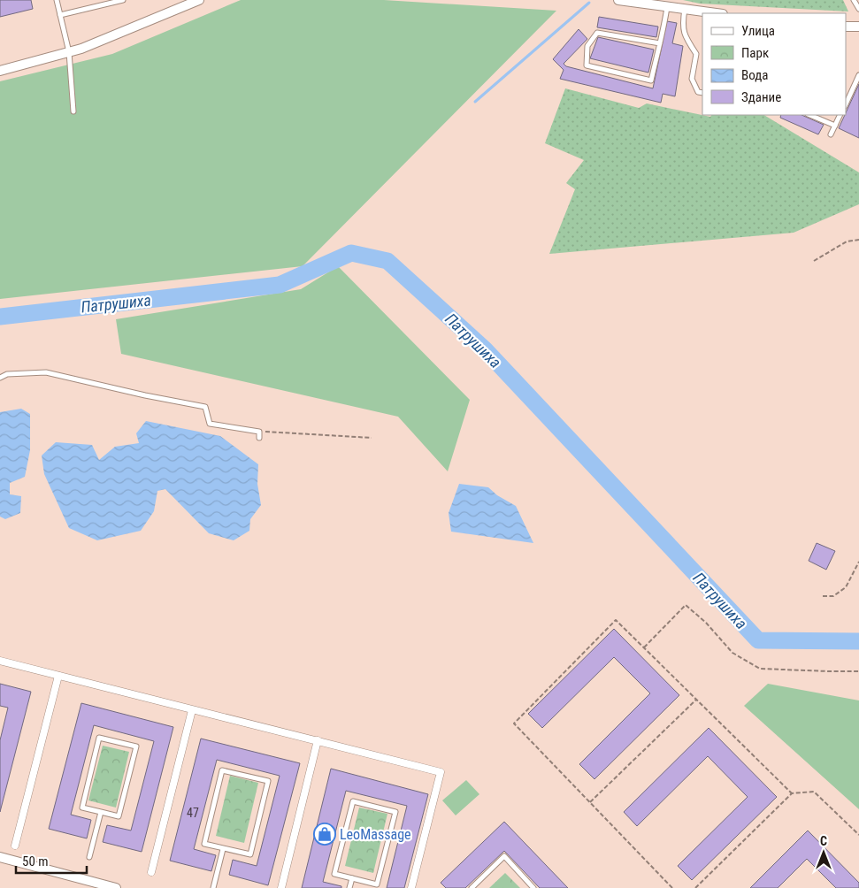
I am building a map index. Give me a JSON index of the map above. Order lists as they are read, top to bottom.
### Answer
{
  "water": ["Патрушиха"],
  "places": {
    "shop": ["LeoMassage"]
  },
  "house_numbers": ["47"],
  "legend": [
    "Улица",
    "Парк",
    "Вода",
    "Здание"
  ],
  "scale_bar": "50 m",
  "north": "top"
}
